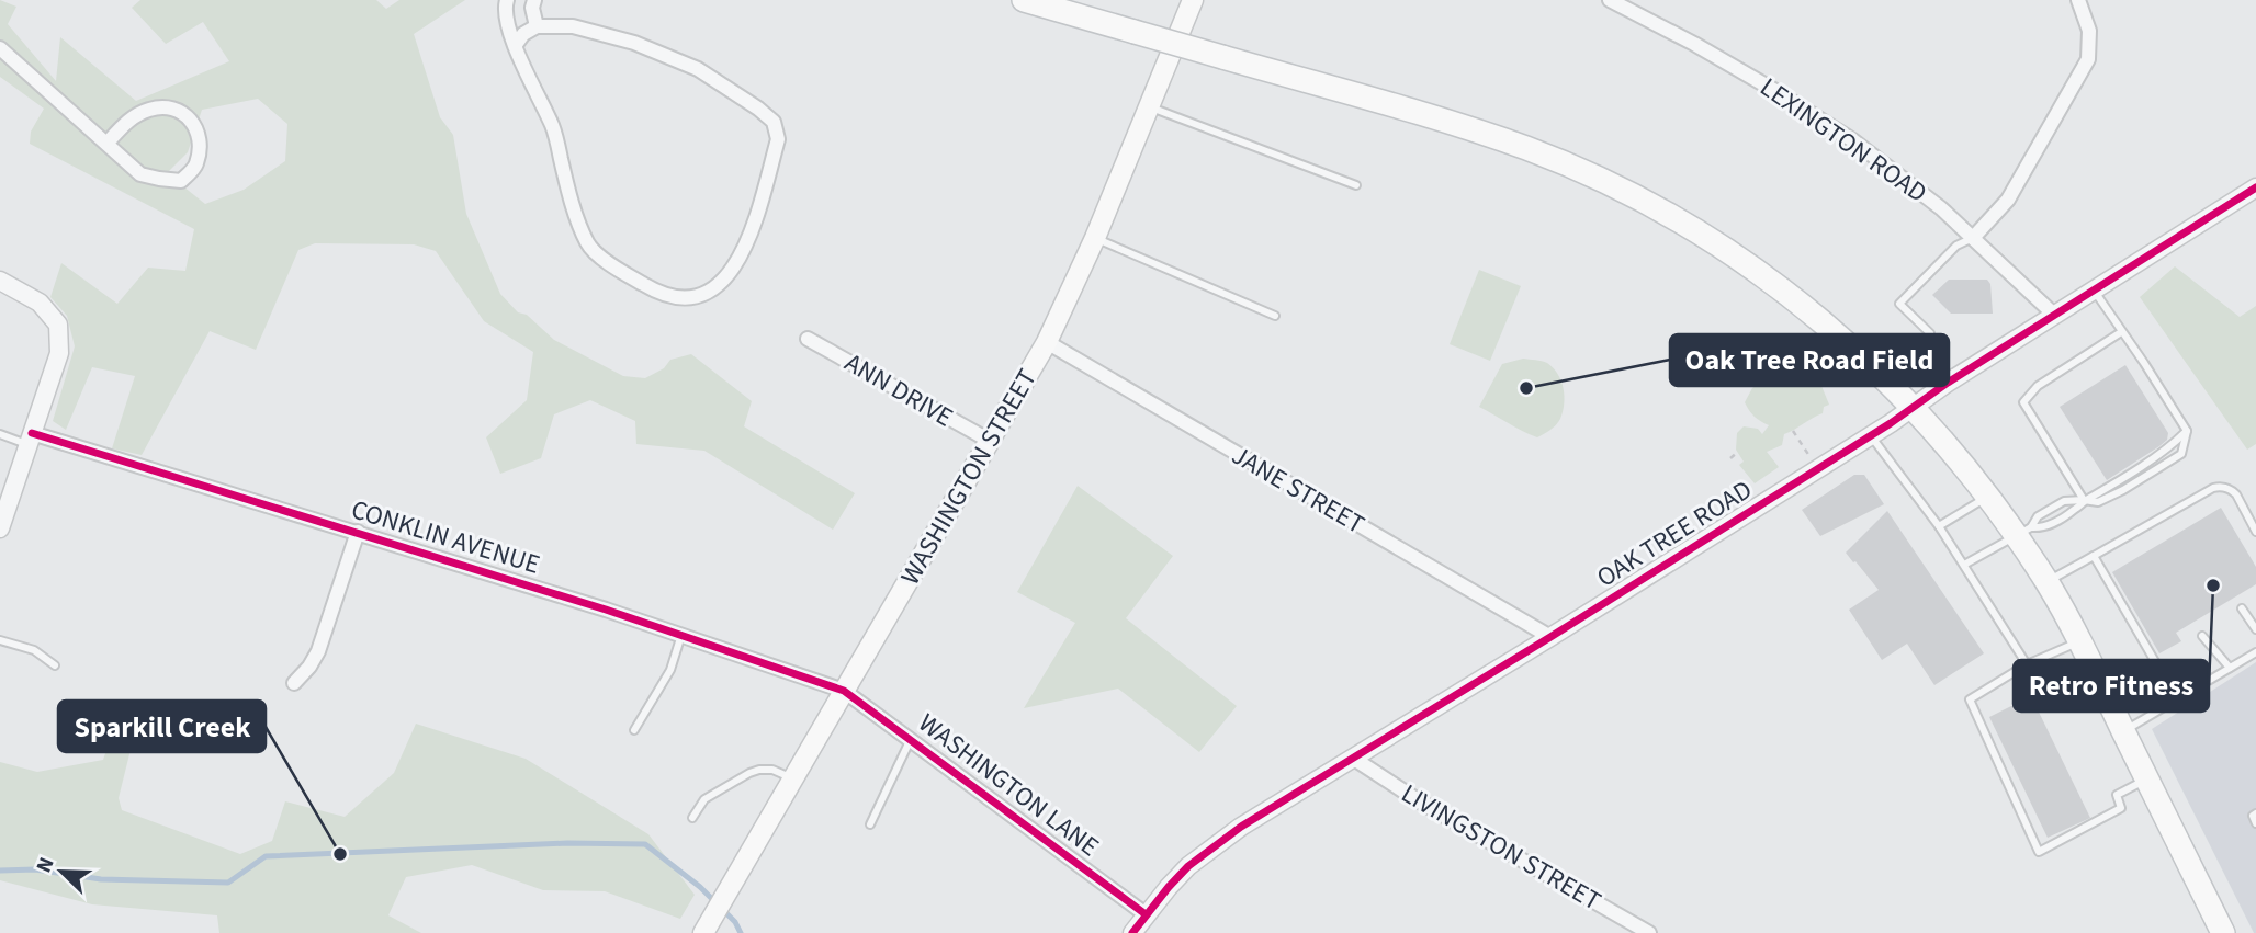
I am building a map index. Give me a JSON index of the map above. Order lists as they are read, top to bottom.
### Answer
{
  "streets": {
    "main road": ["WASHINGTON STREET"],
    "street": [
      "LEXINGTON ROAD",
      "ANN DRIVE",
      "JANE STREET",
      "OAK TREE ROAD",
      "CONKLIN AVENUE",
      "WASHINGTON LANE",
      "LIVINGSTON STREET"
    ]
  },
  "crossings": [
    ["LEXINGTON ROAD", "OAK TREE ROAD"],
    ["ANN DRIVE", "WASHINGTON STREET"],
    ["WASHINGTON STREET", "JANE STREET"],
    ["WASHINGTON STREET", "CONKLIN AVENUE"],
    ["WASHINGTON STREET", "WASHINGTON LANE"],
    ["JANE STREET", "OAK TREE ROAD"],
    ["OAK TREE ROAD", "WASHINGTON LANE"],
    ["OAK TREE ROAD", "LIVINGSTON STREET"],
    ["CONKLIN AVENUE", "WASHINGTON LANE"]
  ],
  "places": ["Oak Tree Road Field", "Retro Fitness", "Sparkill Creek"],
  "north": "top left"
}
